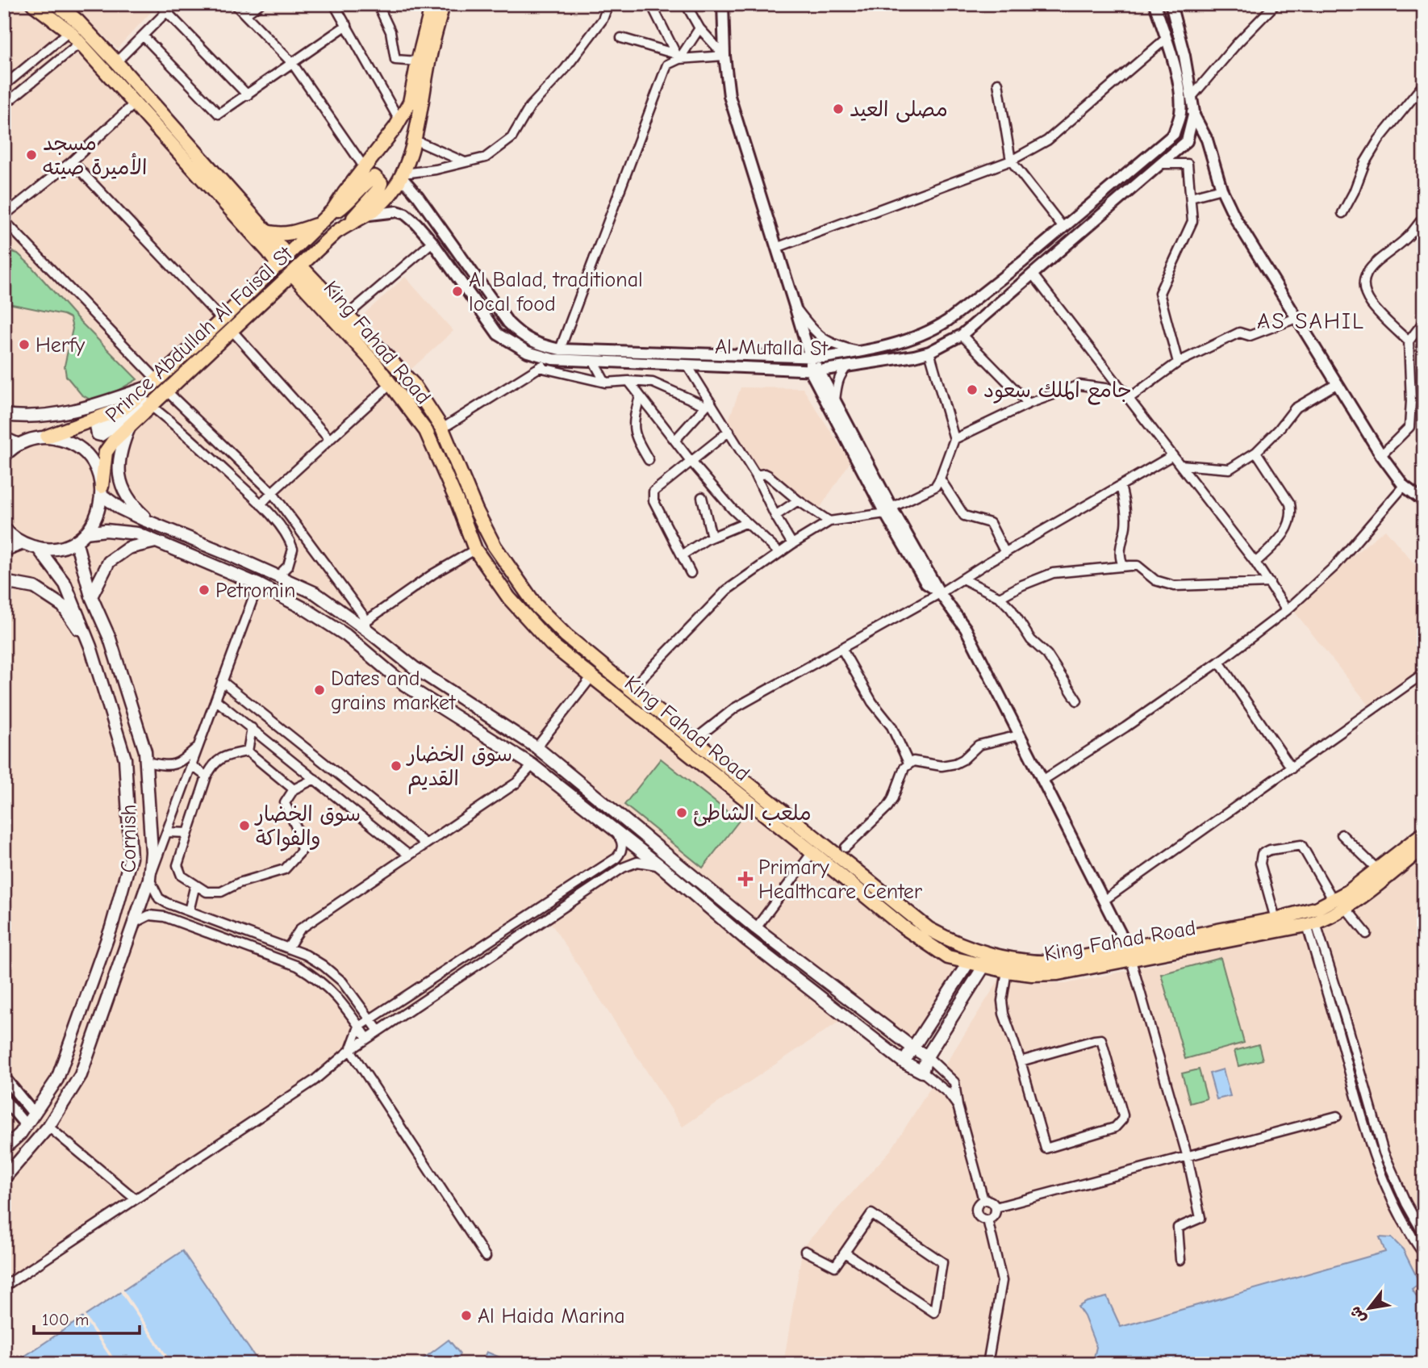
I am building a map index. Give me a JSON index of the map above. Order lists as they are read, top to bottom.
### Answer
{
  "streets": {
    "main road": [
      "Prince Abdullah Al Faisal St",
      "King Fahad Road",
      "Al Mutalla St",
      "Cornish"
    ]
  },
  "crossings": [
    ["Prince Abdullah Al Faisal St", "King Fahad Road"],
    ["Prince Abdullah Al Faisal St", "Al Mutalla St"]
  ],
  "districts": ["AS SAHIL"],
  "places": {
    "other": [
      "مصلى العيد",
      "مسجد الأميرة صيته",
      "Al Balad, traditional local food",
      "Herfy",
      "جامع الملك سعود",
      "Petromin",
      "Dates and grains market",
      "سوق الخضار القديم",
      "ملعب الشاطئ",
      "سوق الخضار والفواكة",
      "Al Haida Marina"
    ],
    "health": ["Primary Healthcare Center"]
  },
  "scale_bar": "100 m",
  "north": "bottom left"
}
